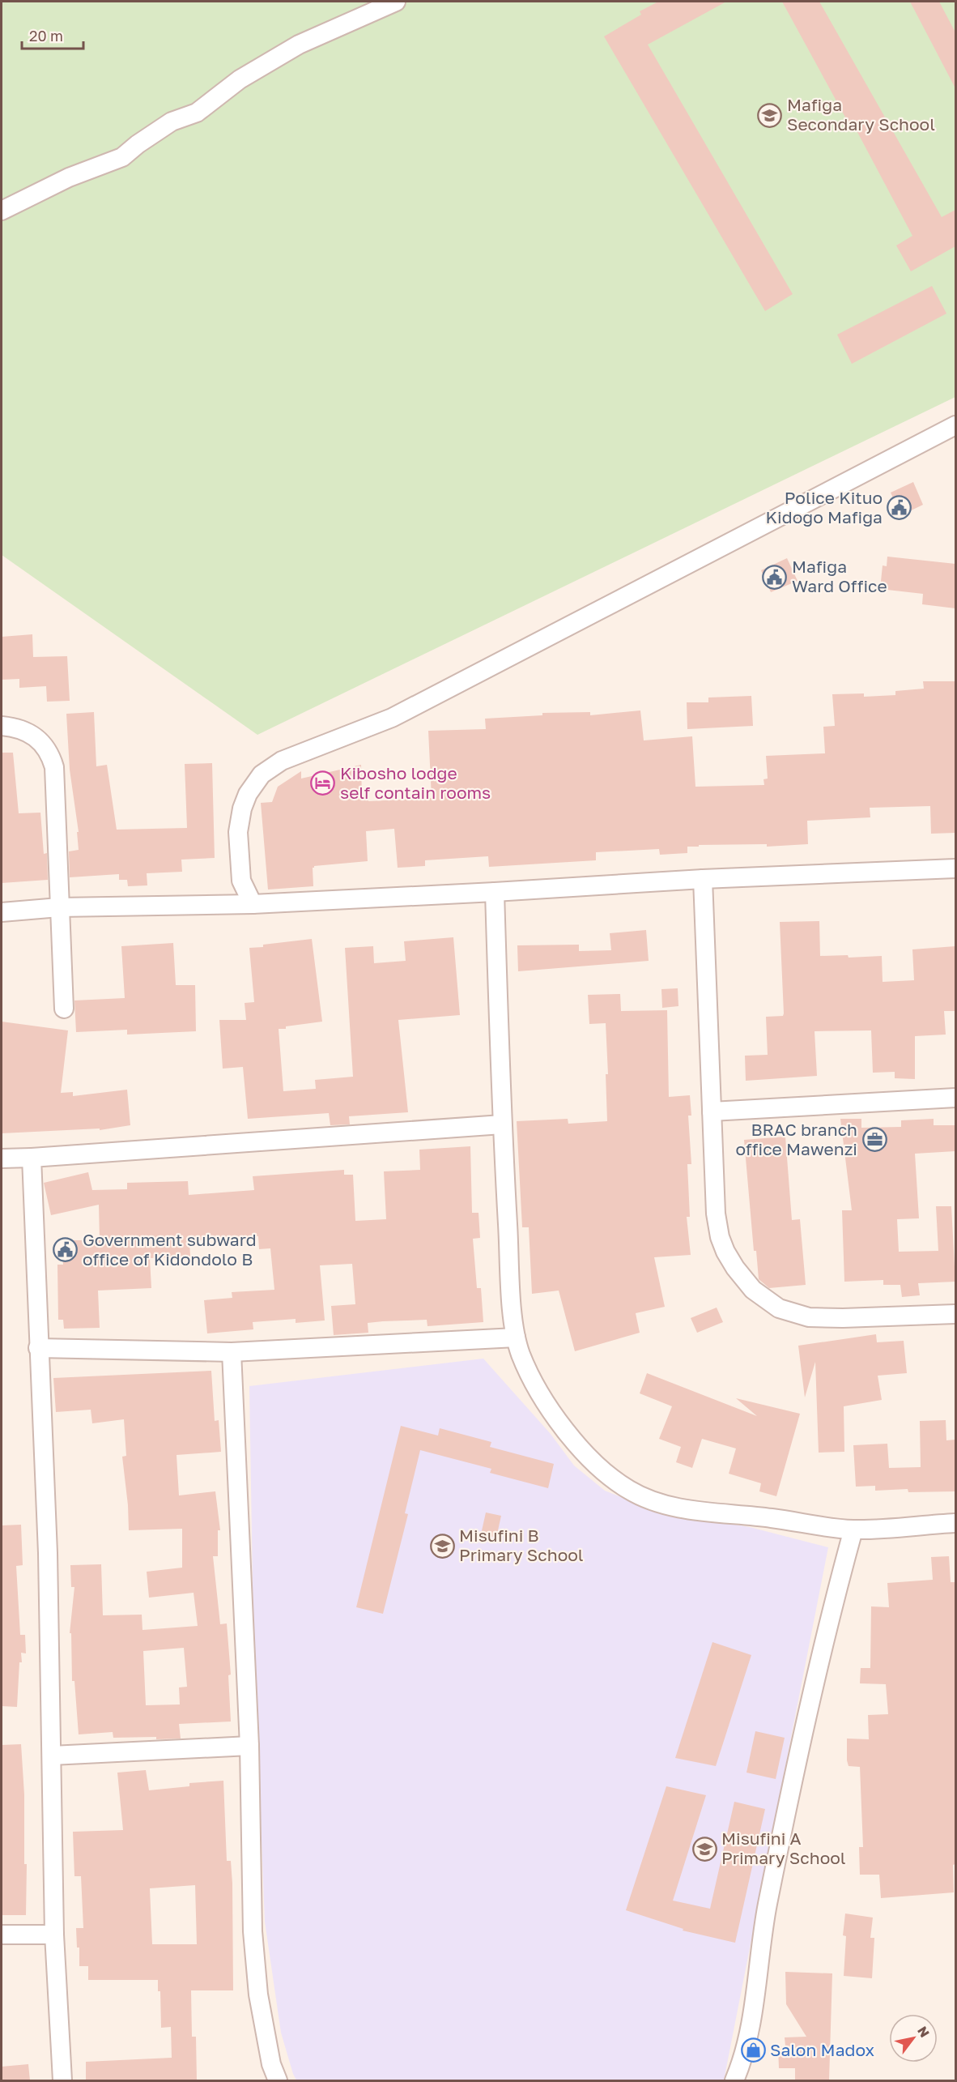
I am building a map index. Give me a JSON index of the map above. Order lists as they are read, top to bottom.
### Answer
{
  "places": {
    "school or university": ["Mafiga Secondary School", "Misufini B Primary School", "Misufini A Primary School"],
    "public building": ["Police Kituo Kidogo Mafiga", "Mafiga Ward Office", "Government subward office of Kidondolo B"],
    "hotel": ["Kibosho lodge self contain rooms"],
    "office": ["BRAC branch office Mawenzi"],
    "shop": ["Salon Madox"]
  },
  "scale_bar": "20 m",
  "north": "top right"
}
